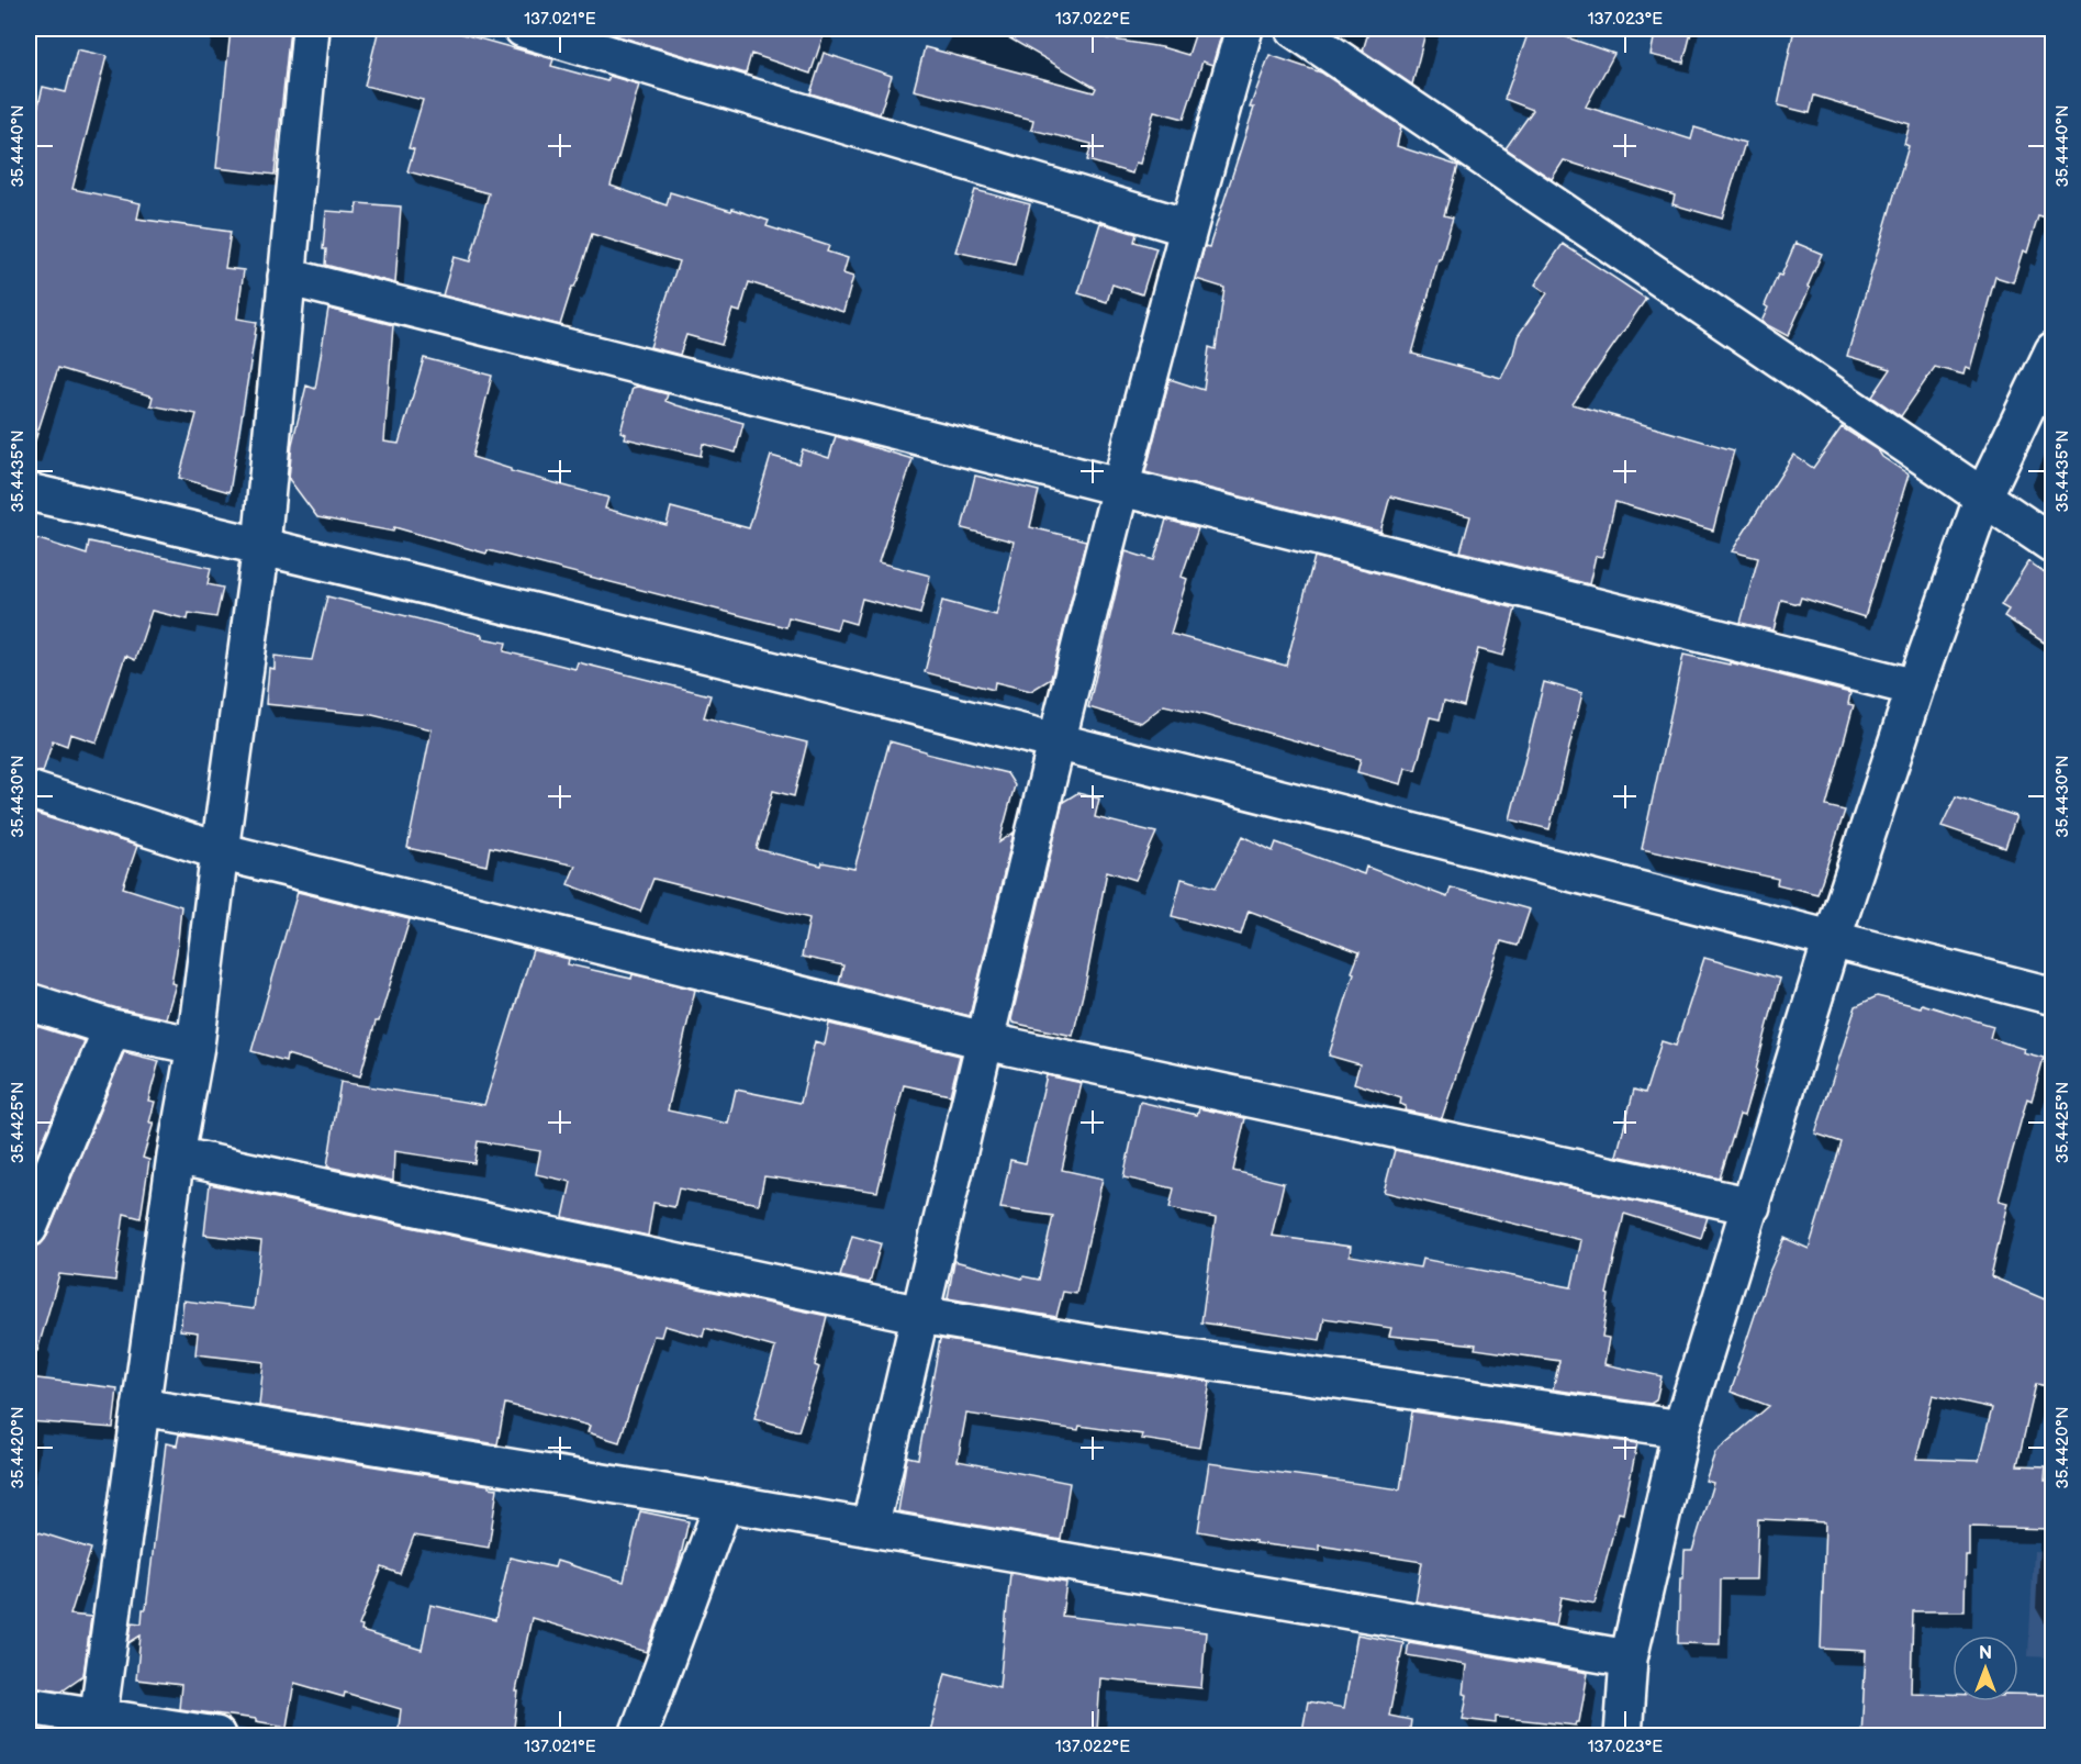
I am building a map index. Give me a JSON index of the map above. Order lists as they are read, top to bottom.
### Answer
{
  "north": "top",
  "coordinates": [
    "137.021°E",
    "137.022°E",
    "137.023°E",
    "35.4440°N",
    "35.4435°N",
    "35.4430°N",
    "35.4425°N",
    "35.4420°N"
  ]
}
